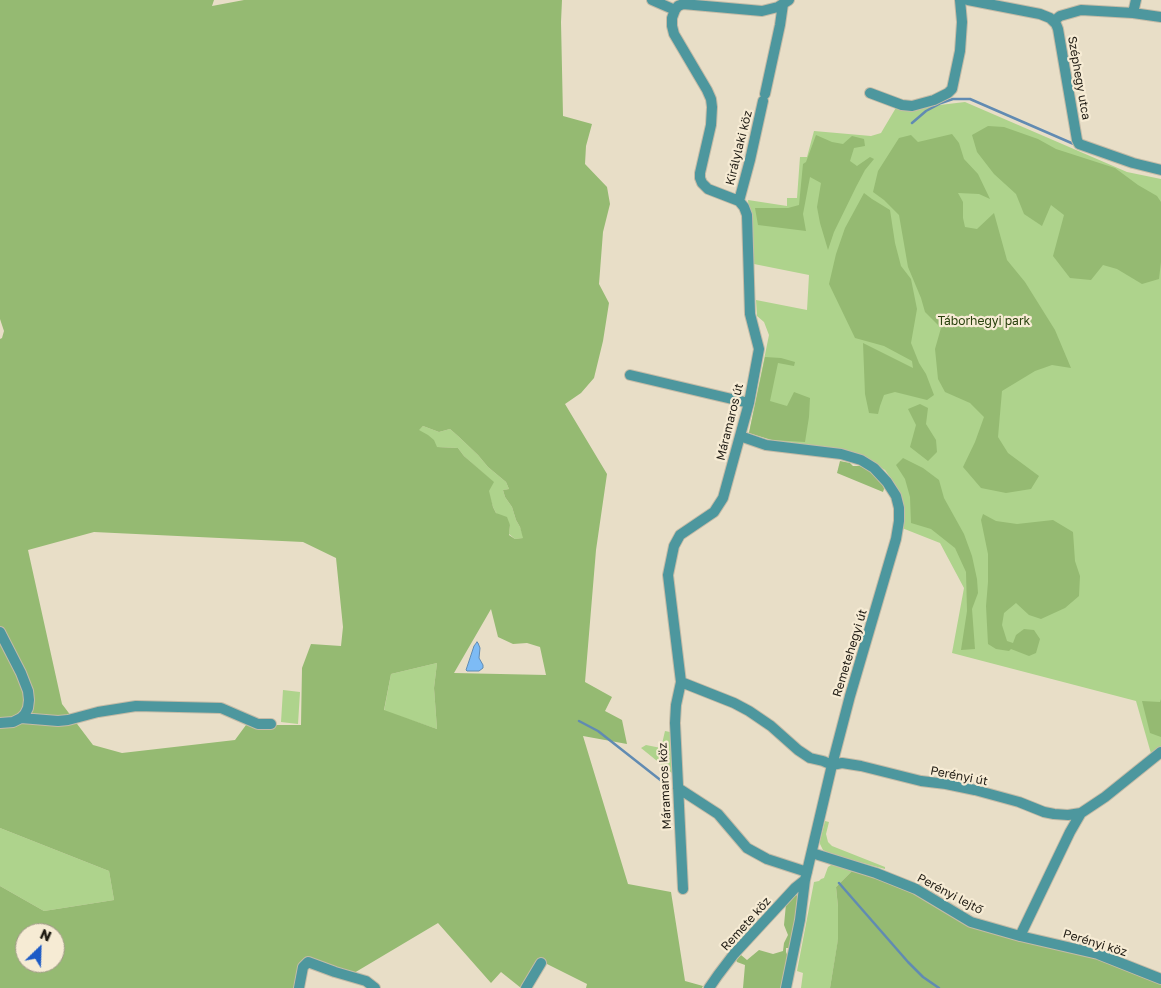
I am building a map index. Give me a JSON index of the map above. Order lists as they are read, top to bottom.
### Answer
{
  "streets": {
    "street": [
      "Széphegy utca",
      "Királylaki köz",
      "Máramaros út",
      "Remetehegyi út",
      "Perényi út",
      "Máramaros köz",
      "Perényi lejtő",
      "Remete köz",
      "Perényi köz"
    ]
  },
  "crossings": [
    ["Királylaki köz", "Máramaros út"],
    ["Máramaros út", "Remetehegyi út"],
    ["Máramaros út", "Máramaros köz"],
    ["Remetehegyi út", "Perényi út"],
    ["Remetehegyi út", "Perényi lejtő"],
    ["Remetehegyi út", "Remete köz"],
    ["Perényi lejtő", "Perényi köz"]
  ],
  "parks": ["Táborhegyi park"],
  "north": "top right"
}
